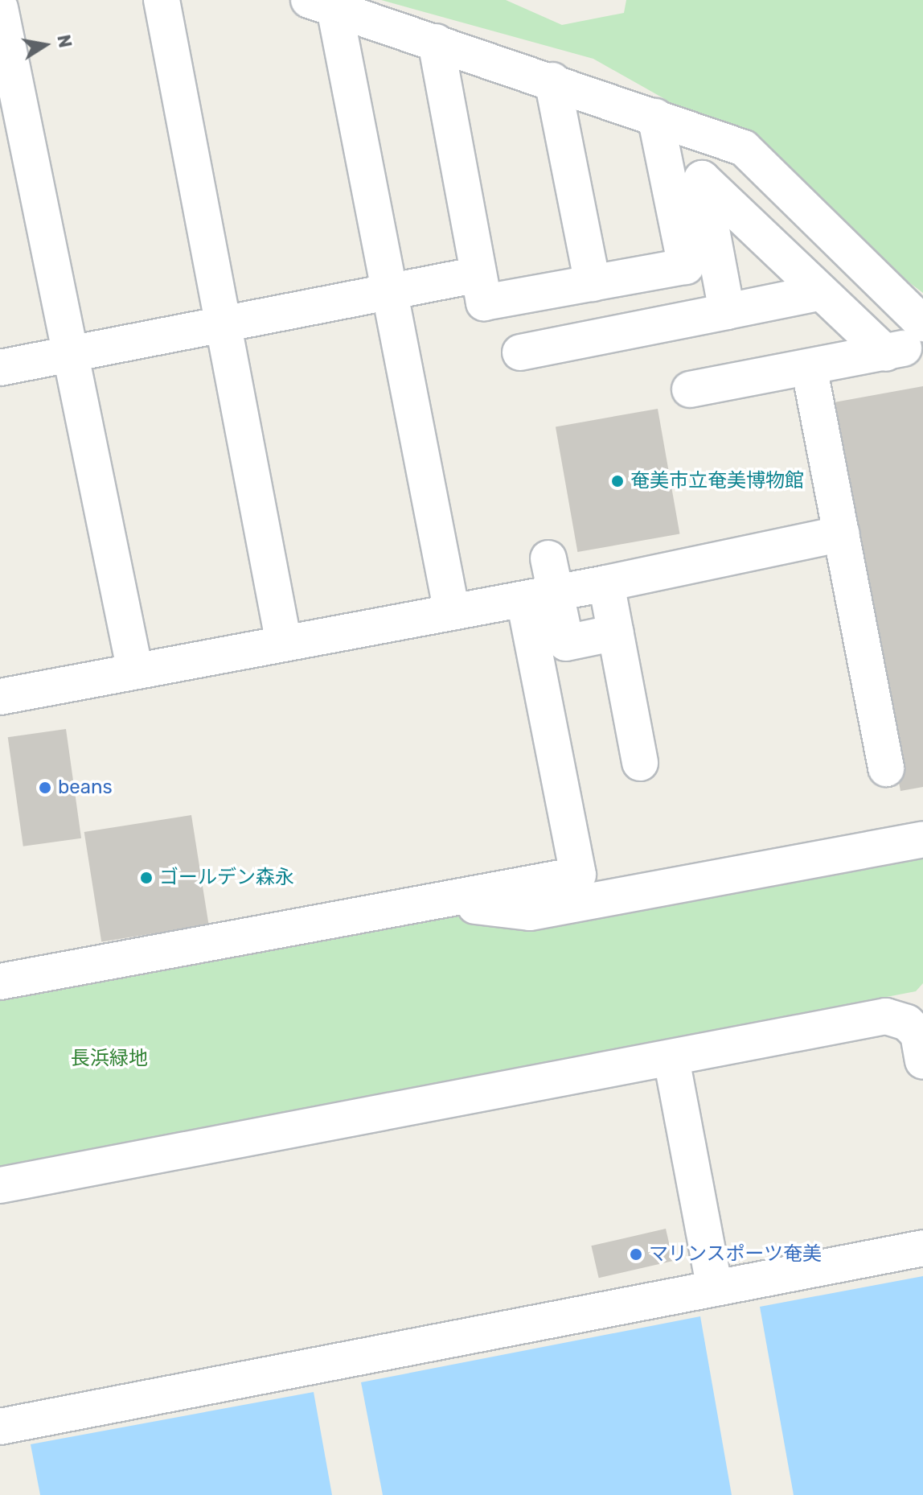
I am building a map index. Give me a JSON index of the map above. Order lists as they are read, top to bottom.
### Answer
{
  "parks": ["長浜緑地"],
  "places": [
    "奄美市立奄美博物館",
    "beans",
    "ゴールデン森永",
    "マリンスポーツ奄美"
  ],
  "north": "right"
}
